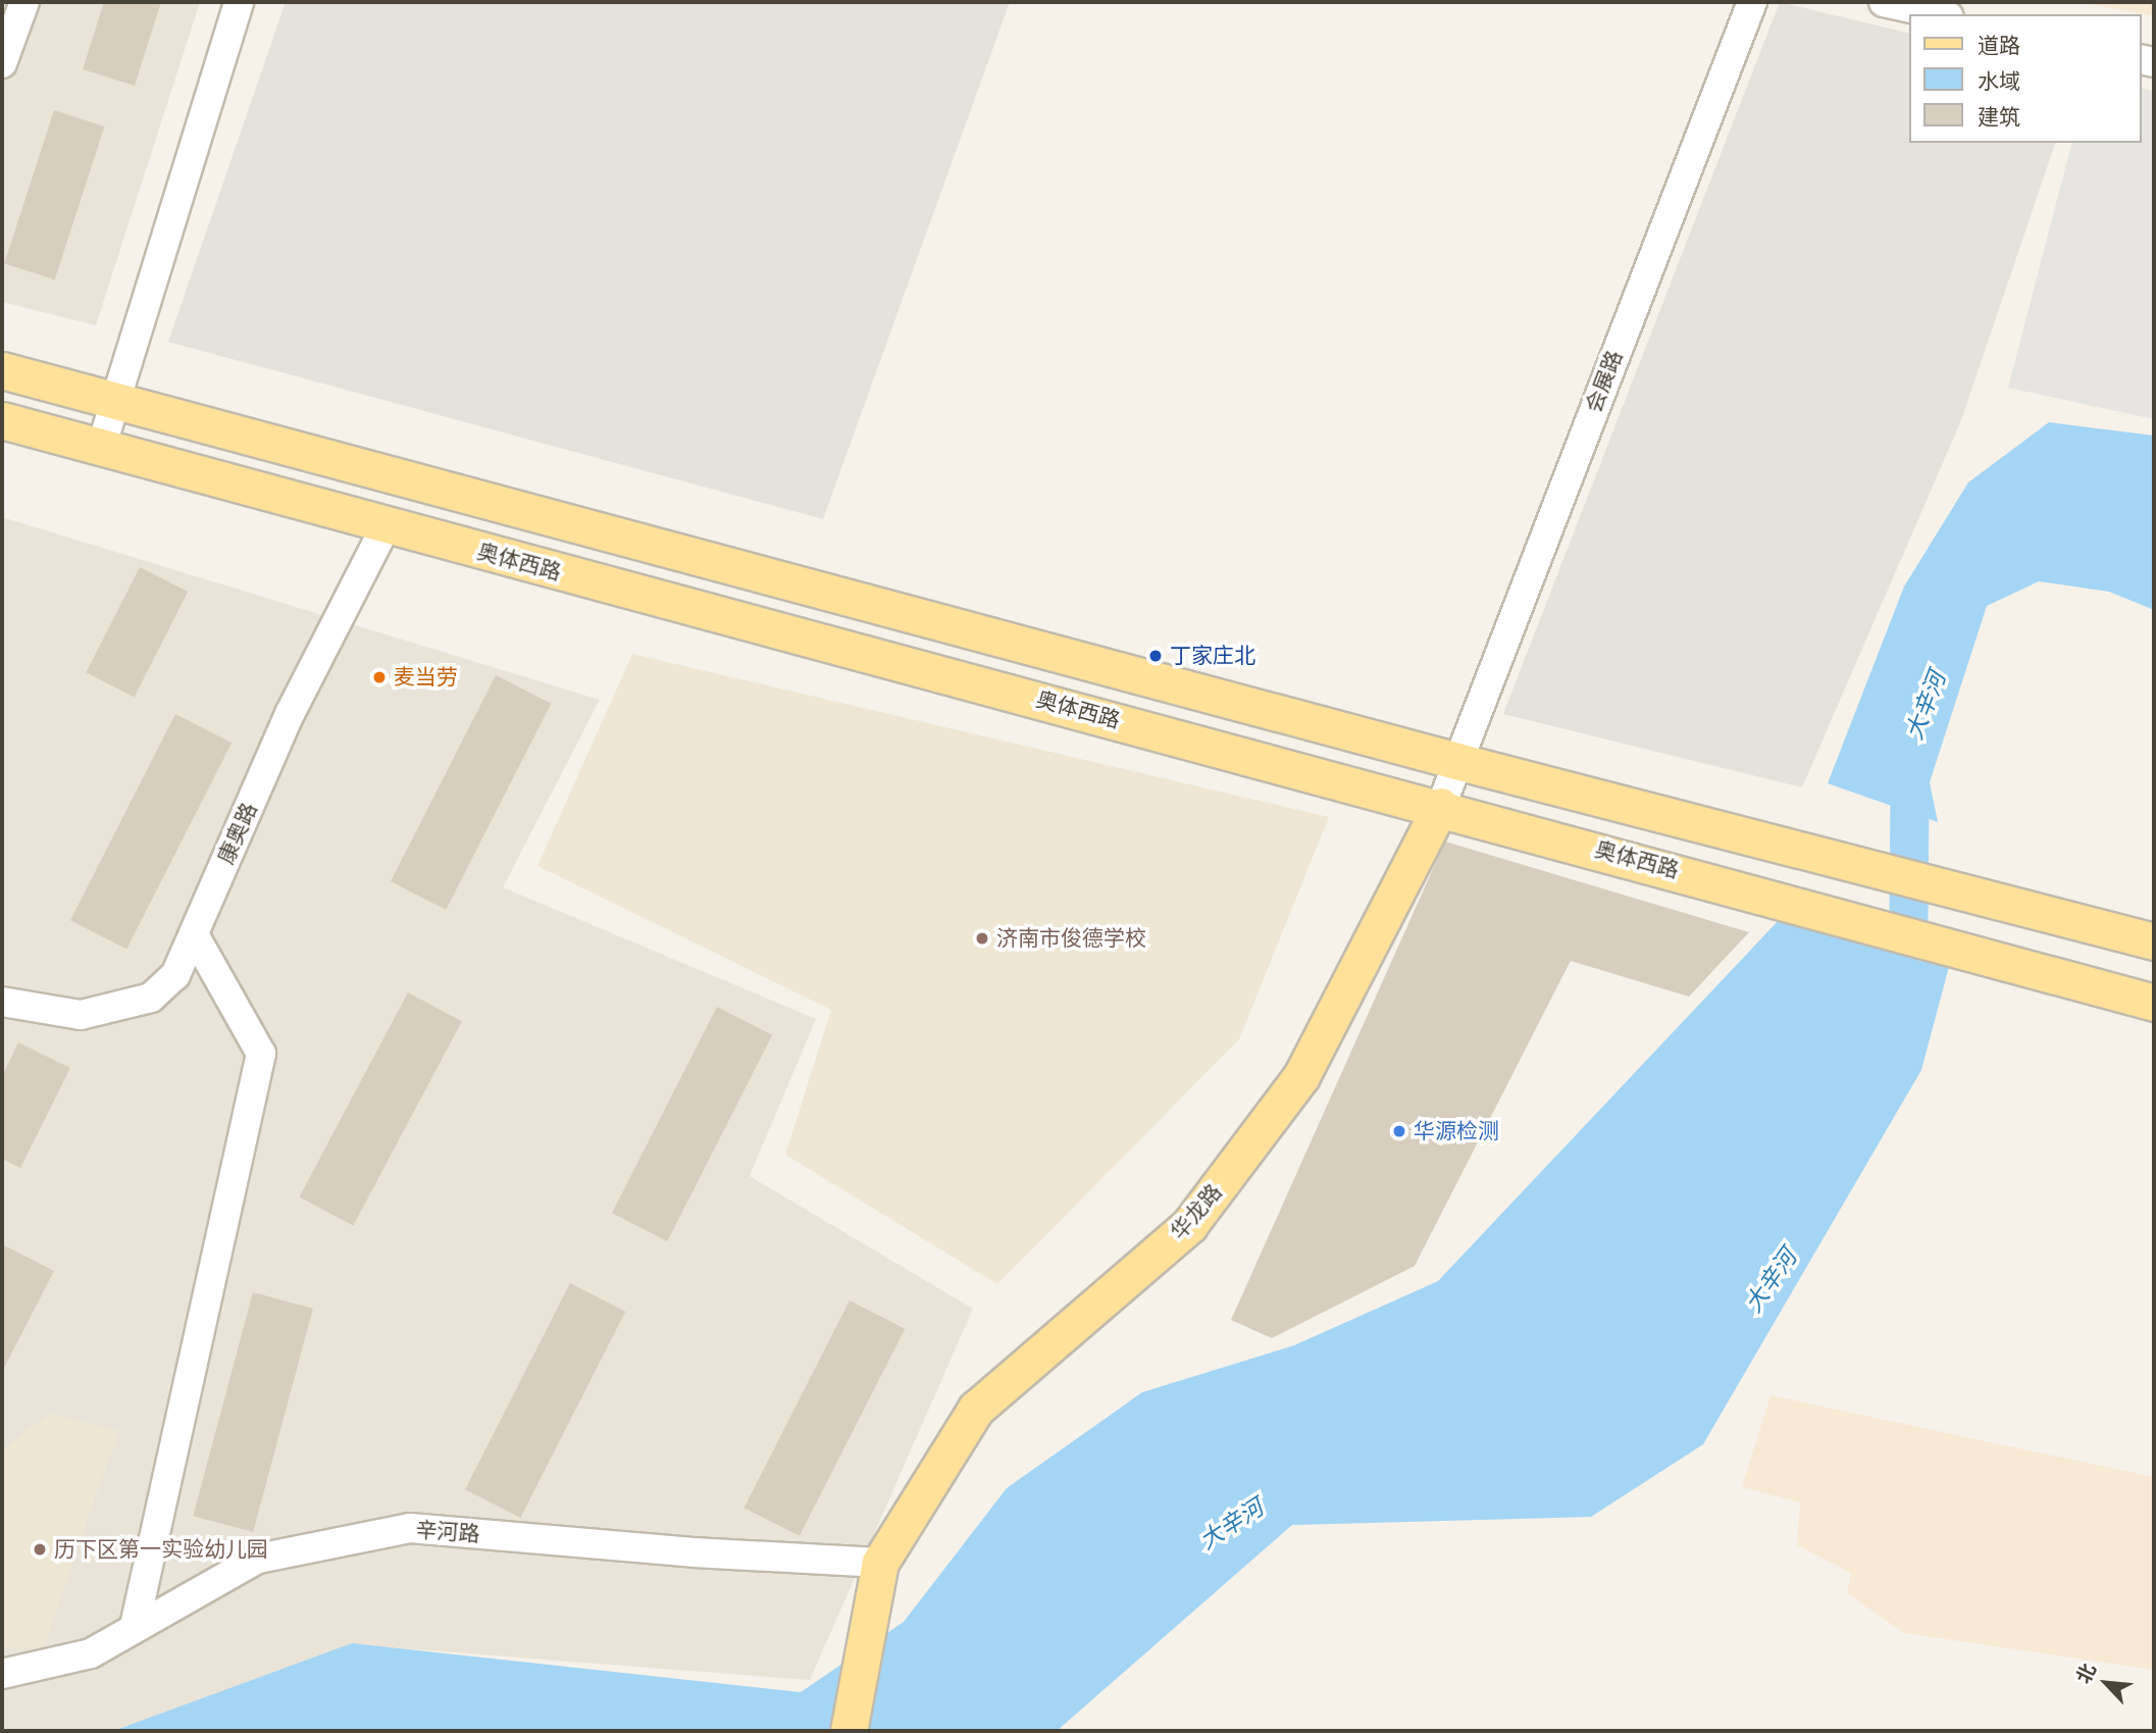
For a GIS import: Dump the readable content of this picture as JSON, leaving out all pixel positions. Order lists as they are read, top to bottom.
{
  "streets": {
    "main road": ["奥体西路", "华龙路"],
    "street": ["会展路", "康奥路", "辛河路"]
  },
  "crossings": [
    ["奥体西路", "康奥路"],
    ["奥体西路", "华龙路"],
    ["华龙路", "辛河路"]
  ],
  "water": ["大辛河"],
  "places": [
    "丁家庄北",
    "麦当劳",
    "济南市俊德学校",
    "华源检测",
    "历下区第一实验幼儿园"
  ],
  "legend": ["道路", "水域", "建筑"],
  "north": "top left"
}
